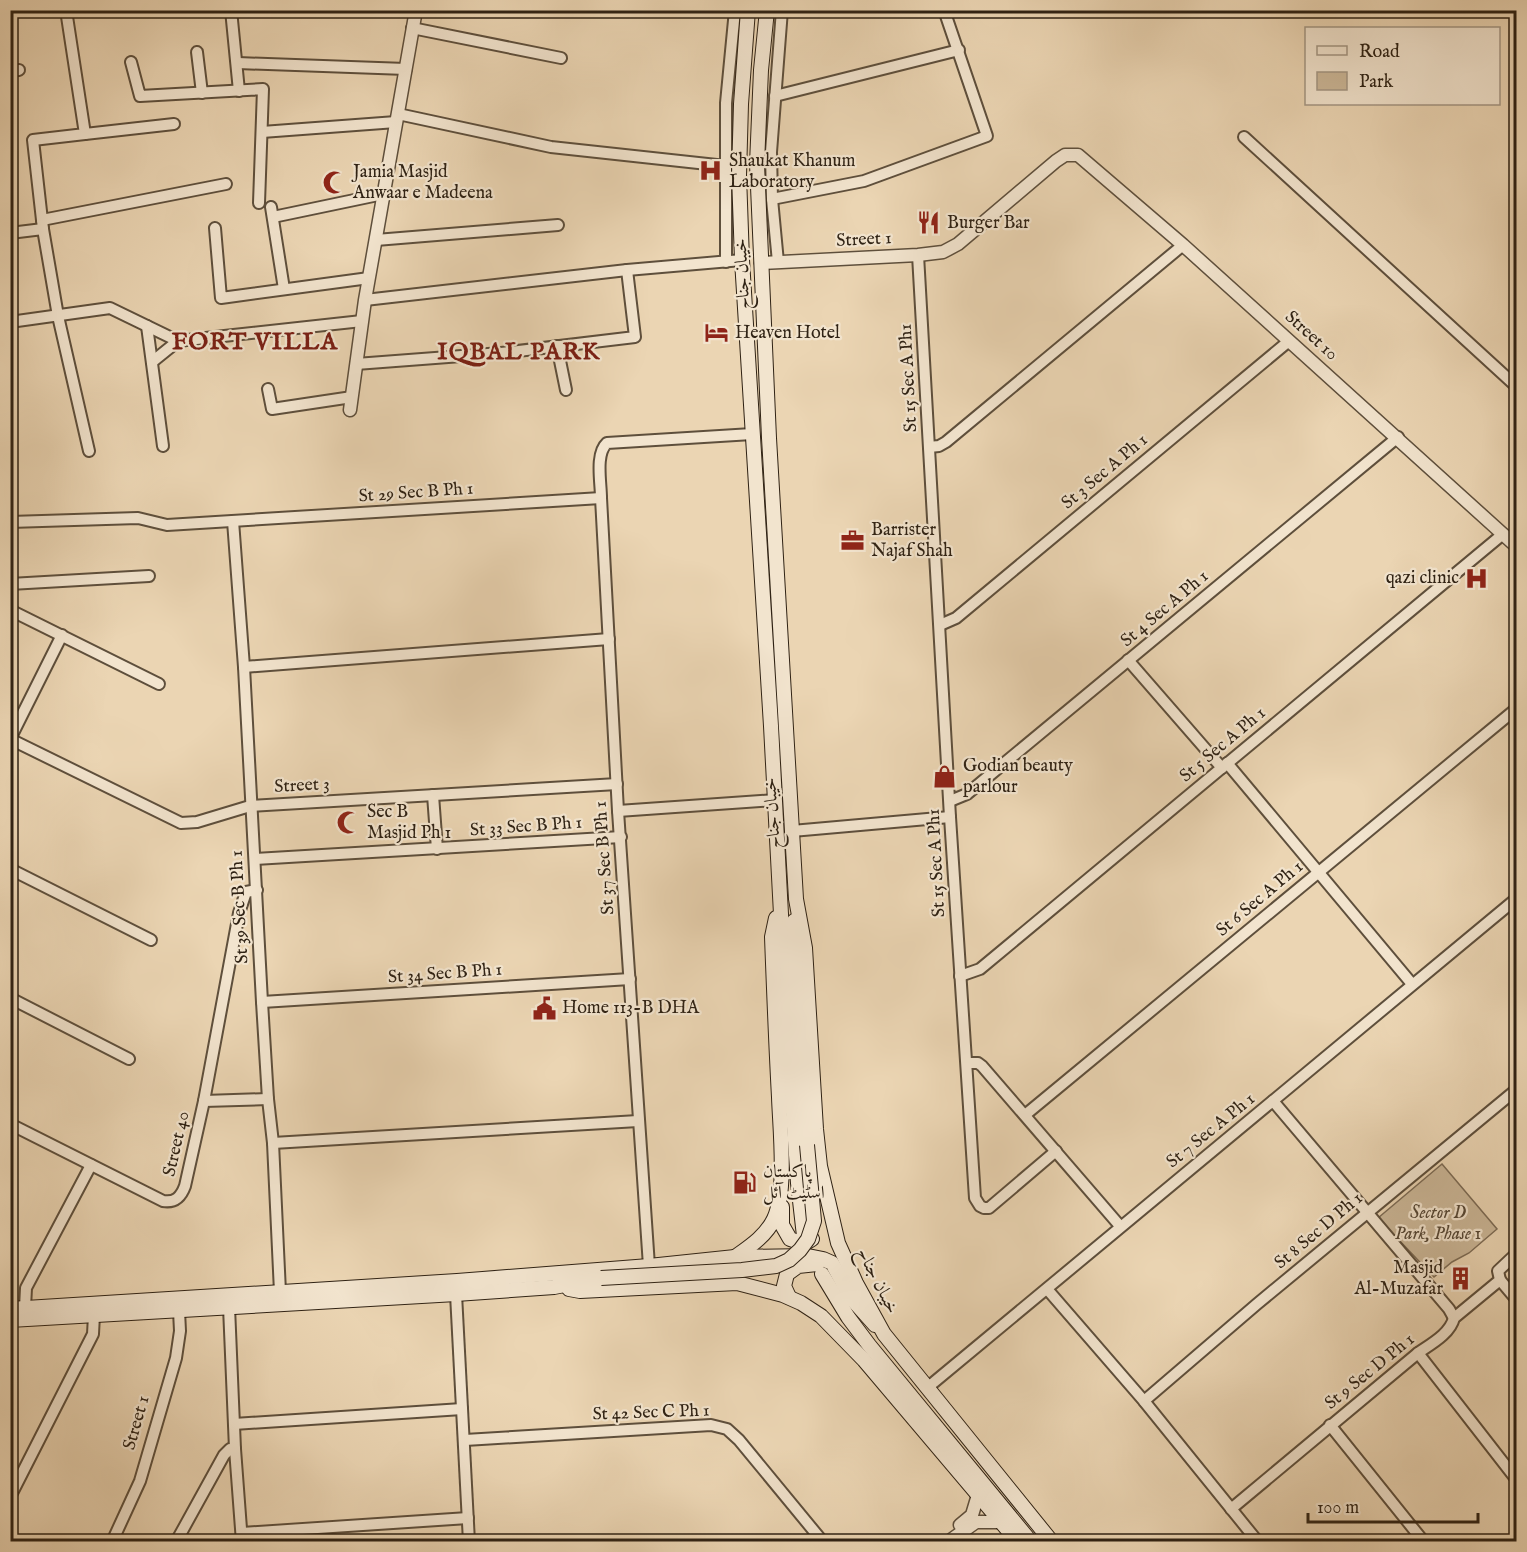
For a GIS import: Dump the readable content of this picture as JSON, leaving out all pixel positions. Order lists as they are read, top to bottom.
{
  "streets": {
    "main road": ["خیبان جناح"],
    "street": [
      "Street 1",
      "Street 10",
      "St 15 Sec A Ph1",
      "St 3 Sec A Ph 1",
      "St 29 Sec B Ph 1",
      "St 4 Sec A Ph 1",
      "St 5 Sec A Ph 1",
      "Street 3",
      "St 33 Sec B Ph 1",
      "St 37 Sec B Ph 1",
      "St 6 Sec A Ph 1",
      "St 39 Sec B Ph 1",
      "St 34 Sec B Ph 1",
      "St 7 Sec A Ph 1",
      "Street 40",
      "St 8 Sec D Ph 1",
      "St 9 Sec D Ph 1",
      "St 42 Sec C Ph 1"
    ]
  },
  "crossings": [
    ["Street 1", "خیبان جناح"],
    ["Street 1", "Street 10"],
    ["Street 1", "St 15 Sec A Ph1"],
    ["خیبان جناح", "St 37 Sec B Ph 1"],
    ["خیبان جناح", "St 7 Sec A Ph 1"],
    ["Street 10", "St 3 Sec A Ph 1"],
    ["Street 10", "St 4 Sec A Ph 1"],
    ["Street 10", "St 5 Sec A Ph 1"],
    ["St 15 Sec A Ph1", "St 3 Sec A Ph 1"],
    ["St 15 Sec A Ph1", "St 4 Sec A Ph 1"],
    ["St 15 Sec A Ph1", "St 5 Sec A Ph 1"],
    ["St 29 Sec B Ph 1", "St 37 Sec B Ph 1"],
    ["St 29 Sec B Ph 1", "St 39 Sec B Ph 1"],
    ["Street 3", "St 37 Sec B Ph 1"],
    ["Street 3", "St 39 Sec B Ph 1"],
    ["St 33 Sec B Ph 1", "St 37 Sec B Ph 1"],
    ["St 33 Sec B Ph 1", "St 39 Sec B Ph 1"],
    ["St 37 Sec B Ph 1", "St 34 Sec B Ph 1"],
    ["St 39 Sec B Ph 1", "St 34 Sec B Ph 1"],
    ["St 39 Sec B Ph 1", "Street 40"]
  ],
  "districts": ["FORT VILLA", "IQBAL PARK"],
  "parks": ["Sector D Park, Phase 1"],
  "places": {
    "hospital": ["Shaukat Khanum Laboratory", "qazi clinic"],
    "mosque": ["Jamia Masjid Anwaar e Madeena", "Sec B Masjid Ph 1"],
    "restaurant": ["Burger Bar"],
    "hotel": ["Heaven Hotel"],
    "office": ["Barrister Najaf Shah"],
    "shop": ["Godian beauty parlour"],
    "public building": ["Home 113-B DHA"],
    "fuel station": ["پاکستان اسٹیٹ آئل"],
    "building": ["Masjid Al-Muzafar"]
  },
  "legend": ["Road", "Park"],
  "scale_bar": "100 m"
}
